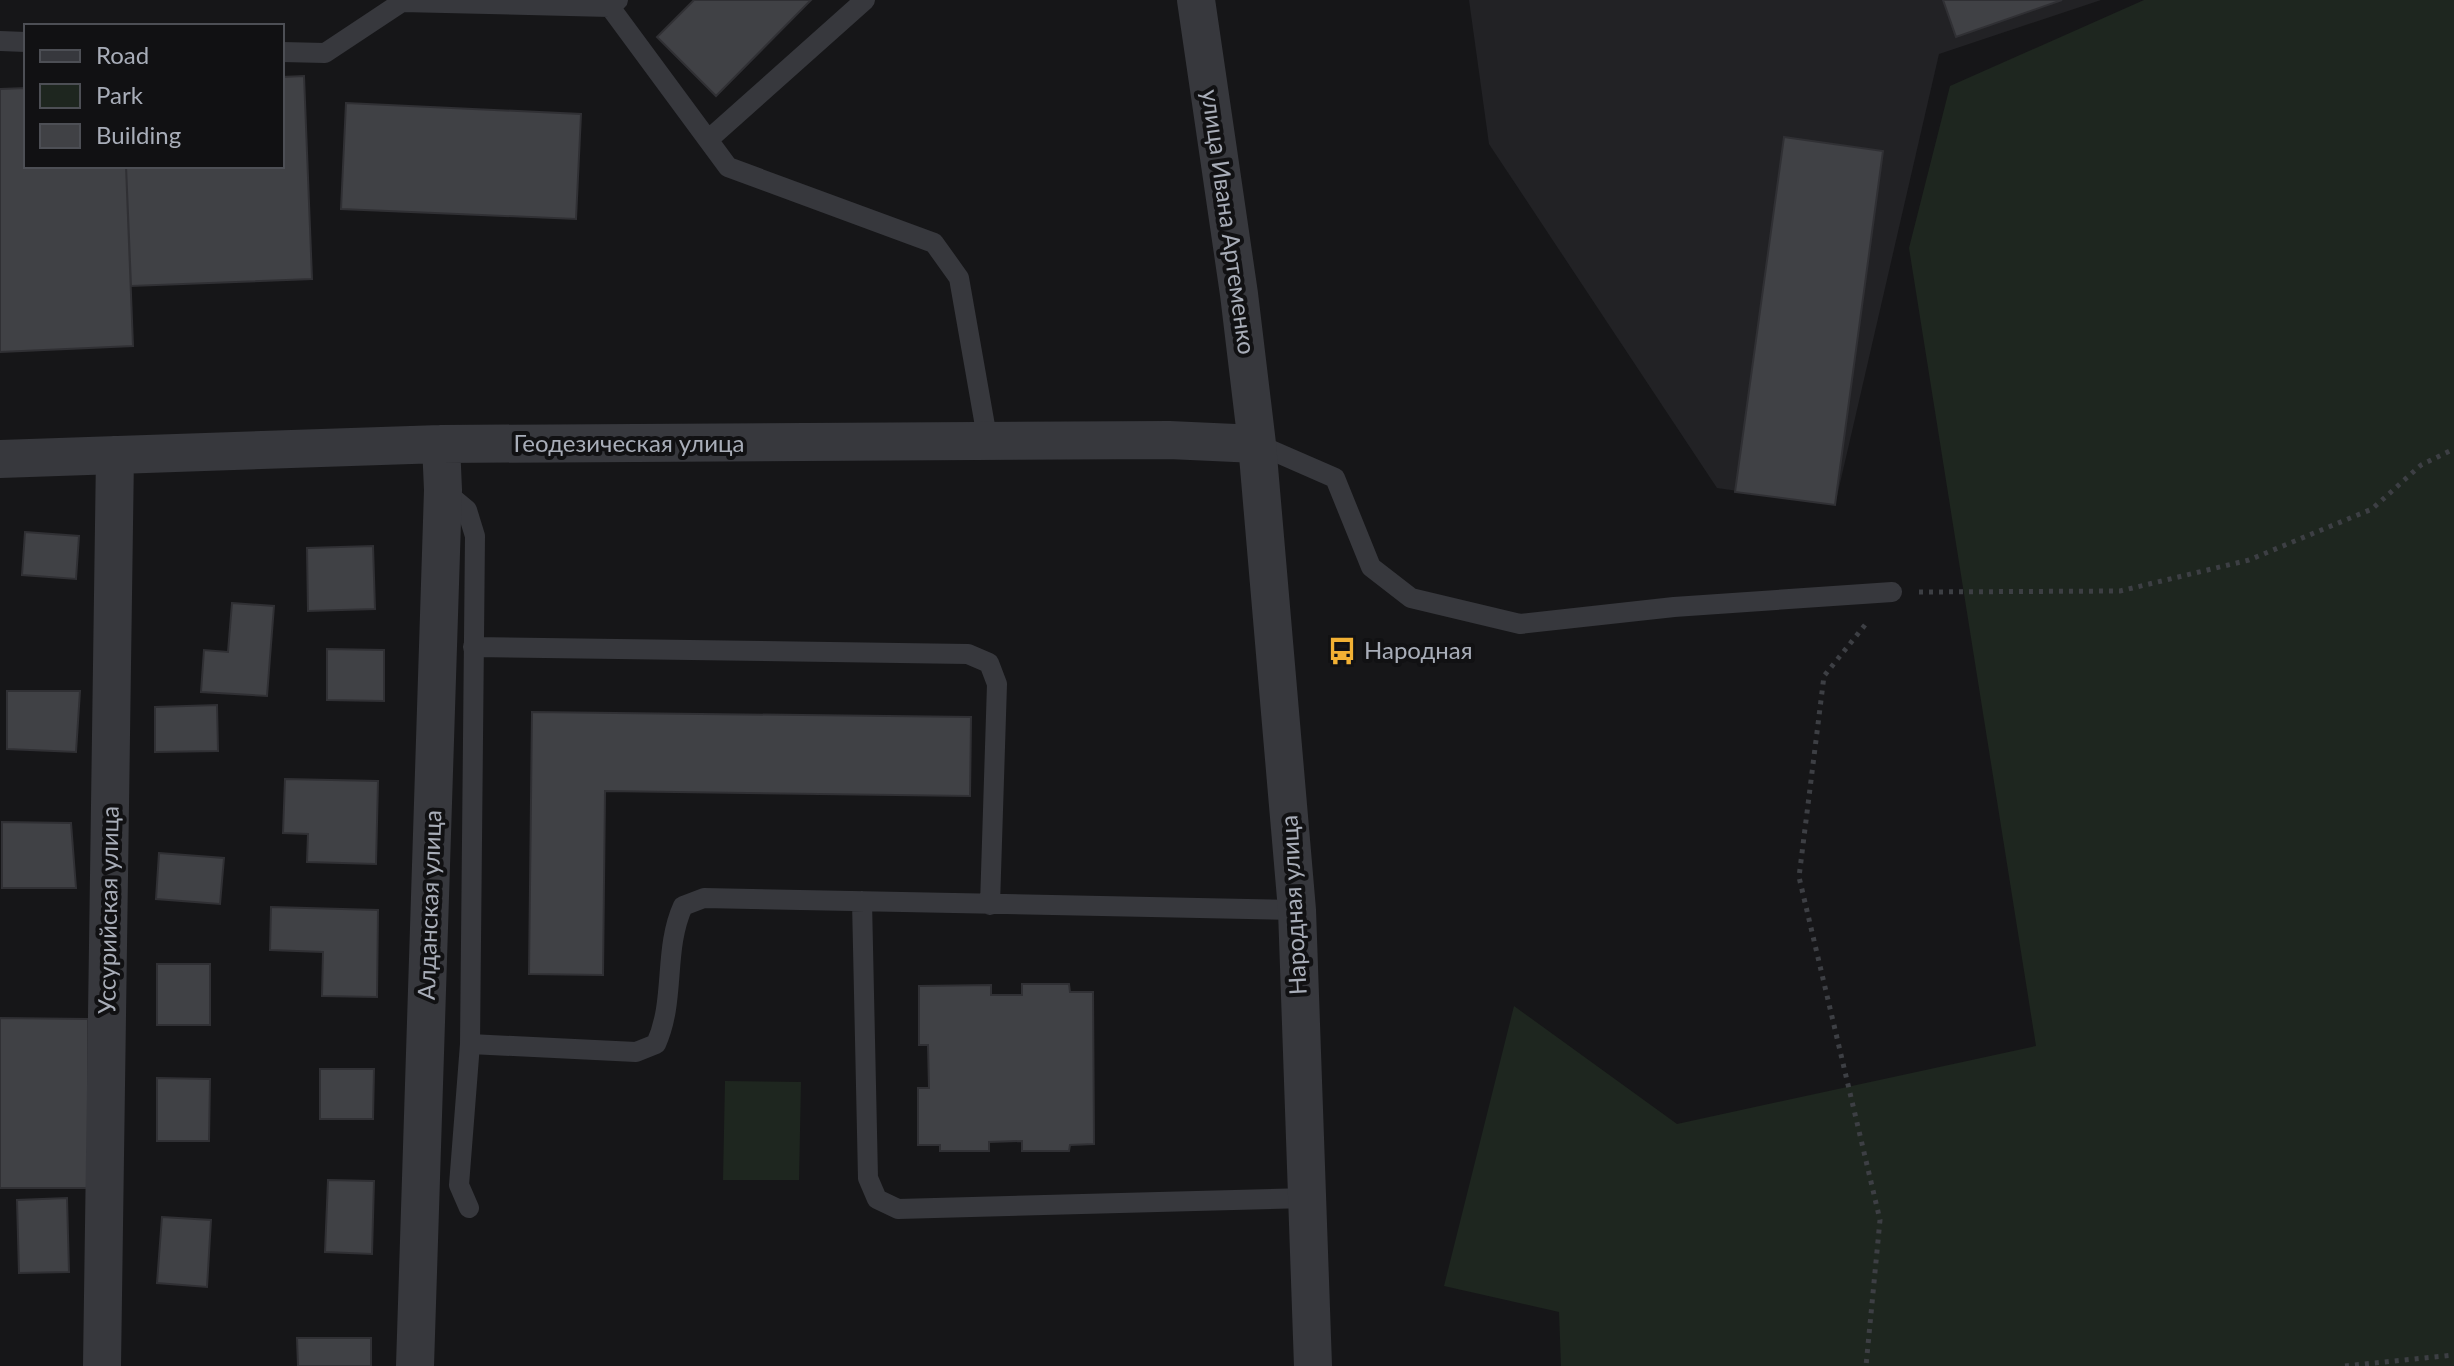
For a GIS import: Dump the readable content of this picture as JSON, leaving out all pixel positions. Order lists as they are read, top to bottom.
{
  "streets": {
    "street": [
      "улица Ивана Артеменко",
      "Геодезическая улица",
      "Алданская улица",
      "Народная улица",
      "Уссурийская улица"
    ]
  },
  "crossings": [
    ["улица Ивана Артеменко", "Геодезическая улица"],
    ["улица Ивана Артеменко", "Народная улица"],
    ["Геодезическая улица", "Алданская улица"],
    ["Геодезическая улица", "Народная улица"],
    ["Геодезическая улица", "Уссурийская улица"]
  ],
  "places": {
    "bus stop": ["Народная"]
  },
  "legend": ["Road", "Park", "Building"]
}
